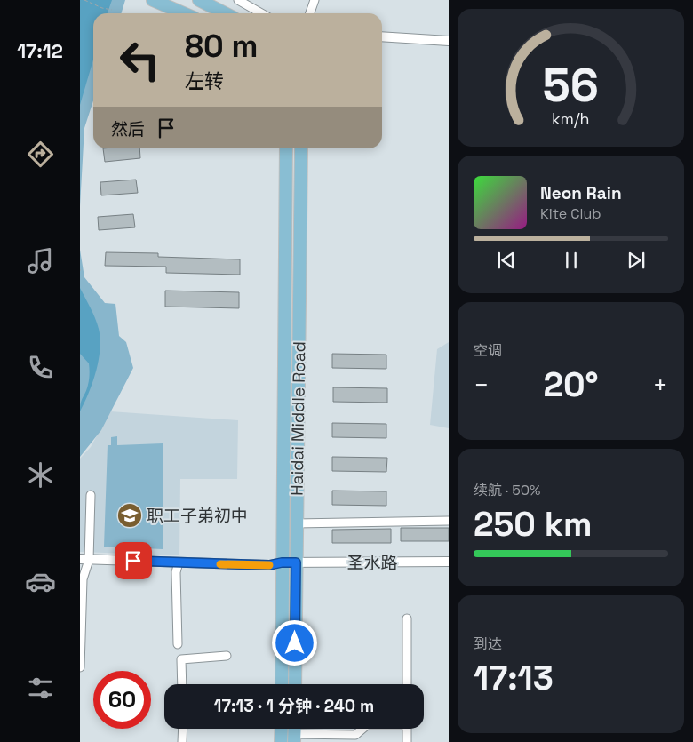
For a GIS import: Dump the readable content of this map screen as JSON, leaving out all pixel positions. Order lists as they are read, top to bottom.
{
  "streets": {
    "main road": ["Haidai Middle Road"],
    "street": ["圣水路"]
  },
  "crossings": [
    ["Haidai Middle Road", "圣水路"]
  ],
  "places": {
    "school or university": ["职工子弟初中"]
  },
  "page": {
    "tabs": "17:12",
    "turn": ["80 m", "左转"],
    "then": "然后",
    "song": ["Neon Rain", "Kite Club"],
    "tile": [
      "空调",
      ["续航 · 50%", "250 km"],
      ["到达", "17:13"]
    ],
    "heat": ["−", "20°", "+"],
    "limit": "60",
    "trip": "17:13 · 1 分钟 · 240 m",
    "gauge": ["56", "km/h"]
  }
}
